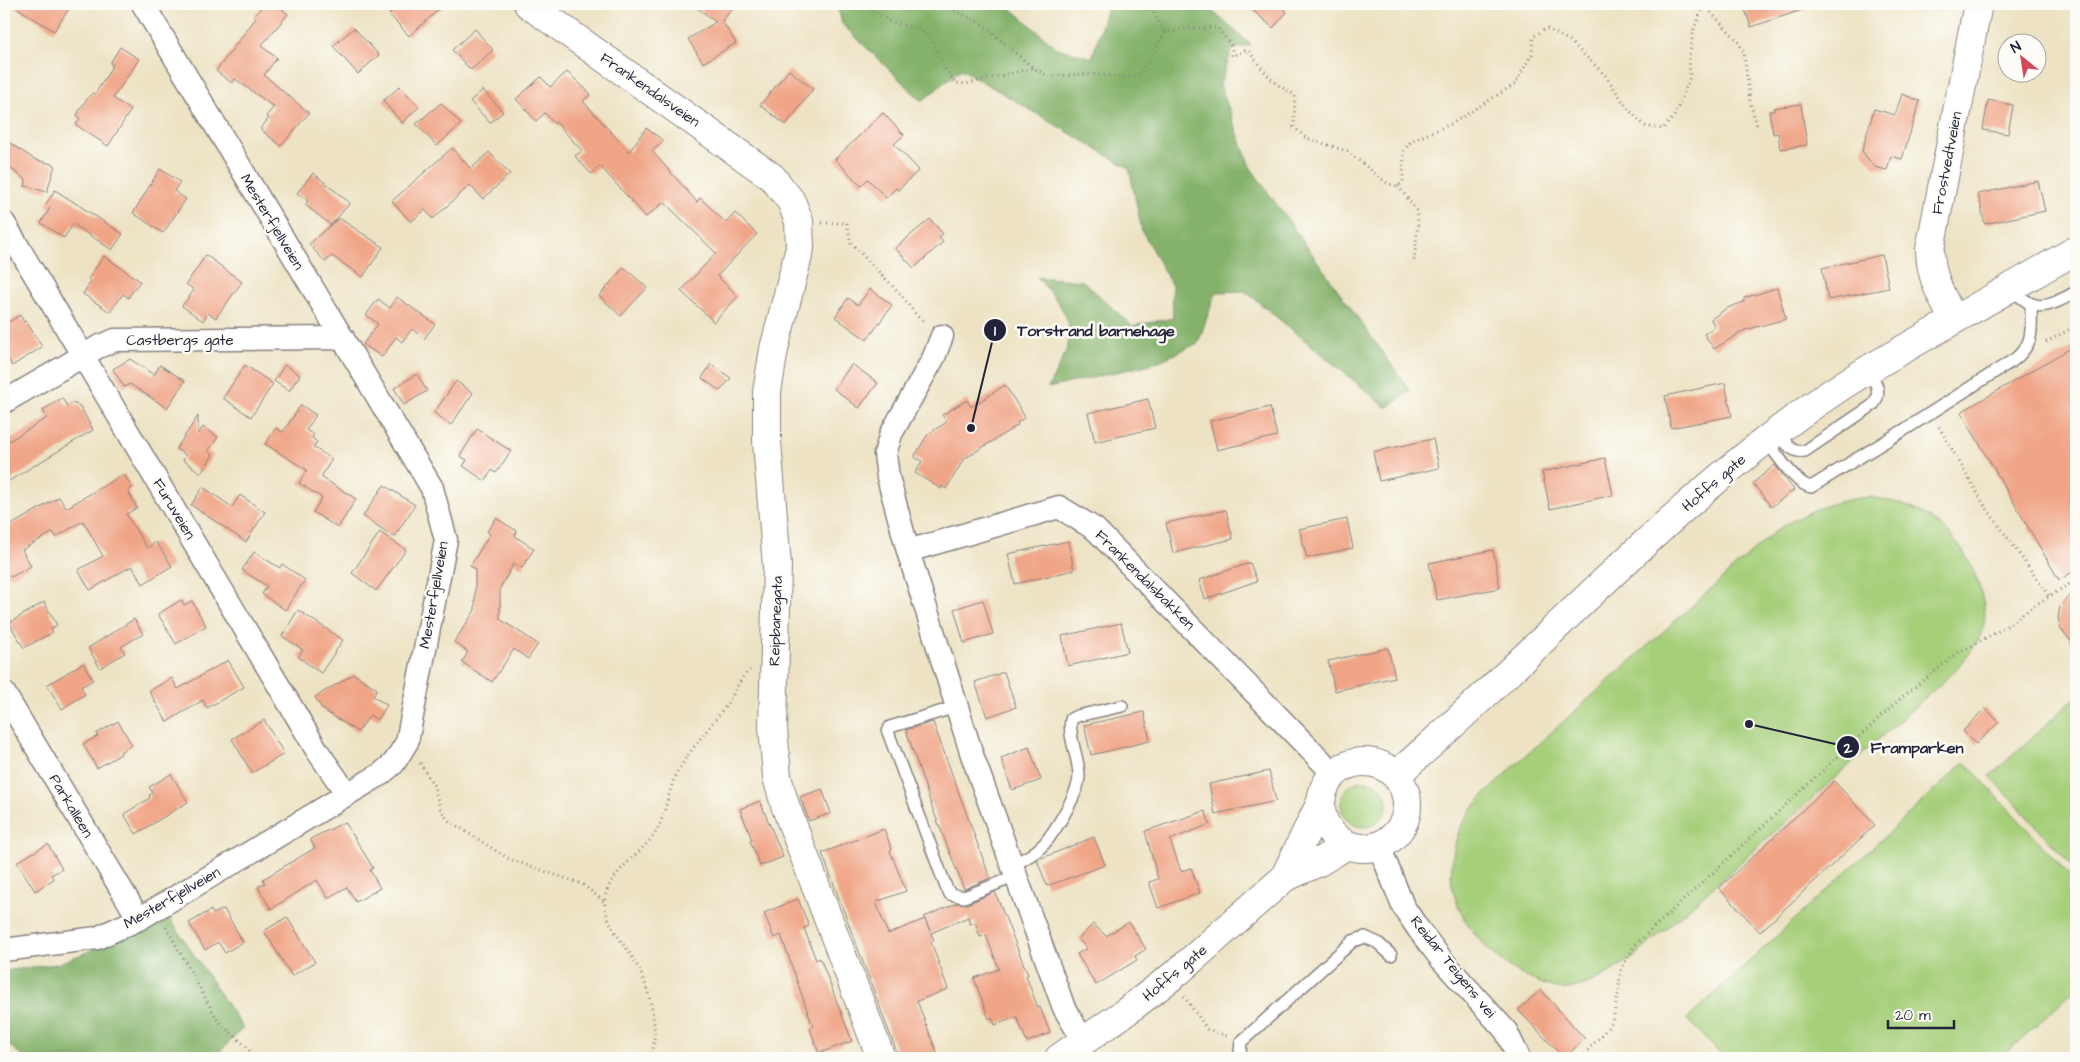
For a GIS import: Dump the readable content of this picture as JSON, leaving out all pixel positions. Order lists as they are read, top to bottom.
{
  "streets": {
    "main road": [
      "Frankendalsveien",
      "Frostvedtveien",
      "Hoffs gate",
      "Reipbanegata"
    ],
    "street": [
      "Mesterfjellveien",
      "Castbergs gate",
      "Furuveien",
      "Frankendalsbakken",
      "Parkalleen",
      "Reidar Teigens vei"
    ]
  },
  "crossings": [
    ["Frankendalsveien", "Reipbanegata"],
    ["Frostvedtveien", "Hoffs gate"],
    ["Mesterfjellveien", "Castbergs gate"],
    ["Mesterfjellveien", "Furuveien"],
    ["Mesterfjellveien", "Parkalleen"],
    ["Castbergs gate", "Furuveien"],
    ["Hoffs gate", "Frankendalsbakken"],
    ["Hoffs gate", "Reidar Teigens vei"],
    ["Frankendalsbakken", "Reidar Teigens vei"]
  ],
  "places": ["Torstrand barnehage", "Framparken"],
  "scale_bar": "20 m",
  "north": "top left"
}
